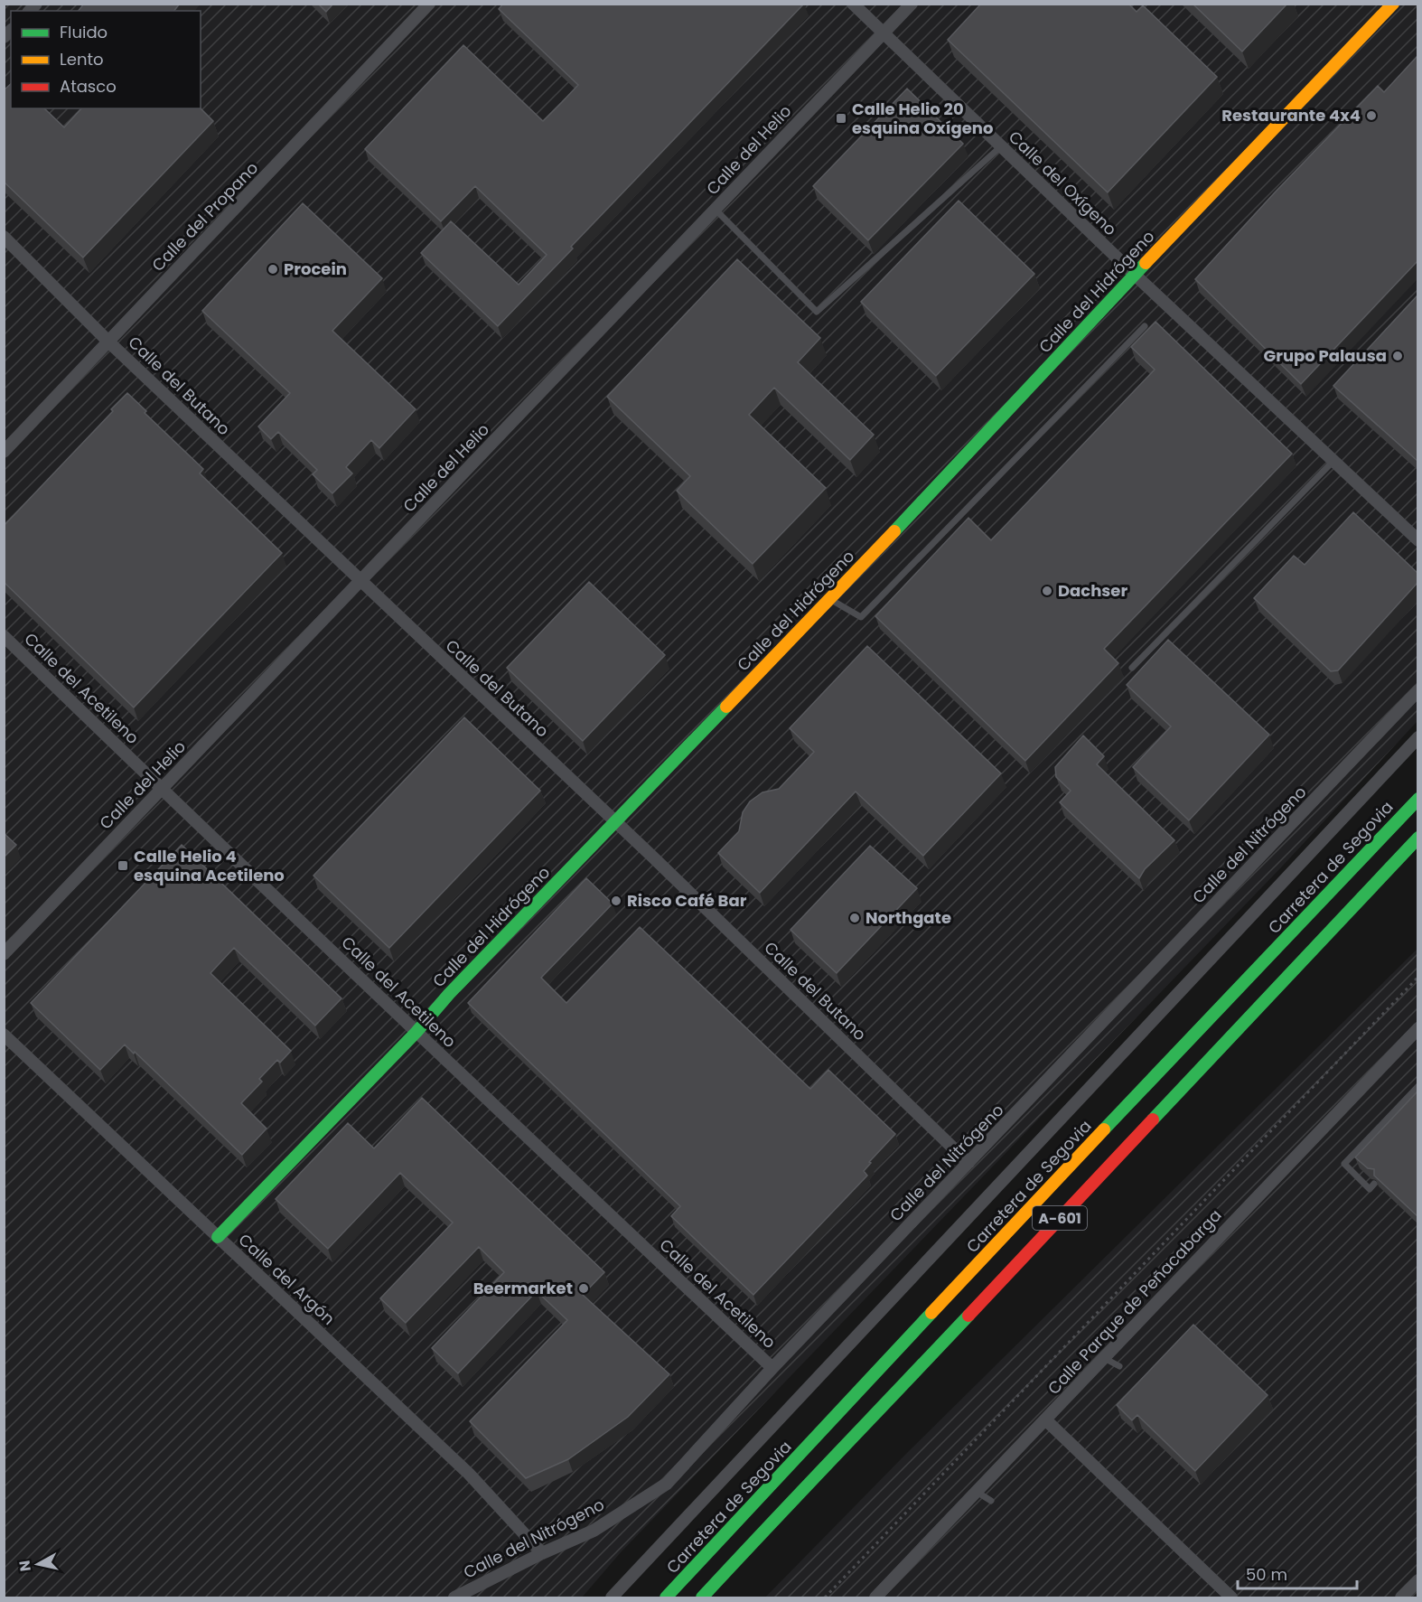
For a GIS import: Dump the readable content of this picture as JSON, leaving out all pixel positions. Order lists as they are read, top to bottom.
{
  "streets": {
    "main road": ["Calle del Hidrógeno", "Carretera de Segovia", "A-601"],
    "street": [
      "Calle del Helio",
      "Calle del Oxígeno",
      "Calle del Propano",
      "Calle del Butano",
      "Calle del Acetileno",
      "Calle del Nitrógeno",
      "Calle del Argón",
      "Calle Parque de Peñacabarga"
    ]
  },
  "crossings": [
    ["Calle del Helio", "Calle del Oxígeno"],
    ["Calle del Helio", "Calle del Butano"],
    ["Calle del Helio", "Calle del Acetileno"],
    ["Calle del Oxígeno", "Calle del Hidrógeno"],
    ["Calle del Propano", "Calle del Butano"],
    ["Calle del Hidrógeno", "Calle del Butano"],
    ["Calle del Hidrógeno", "Calle del Acetileno"],
    ["Calle del Hidrógeno", "Calle del Argón"],
    ["Calle del Butano", "Calle del Nitrógeno"],
    ["Calle del Acetileno", "Calle del Nitrógeno"],
    ["Calle del Nitrógeno", "Calle del Argón"]
  ],
  "places": {
    "other": [
      "Restaurante 4x4",
      "Procein",
      "Grupo Palausa",
      "Dachser",
      "Risco Café Bar",
      "Northgate",
      "Beermarket"
    ],
    "transit": ["Calle Helio 20 esquina Oxígeno", "Calle Helio 4 esquina Acetileno"]
  },
  "legend": ["Fluido", "Lento", "Atasco"],
  "scale_bar": "50 m",
  "north": "left"
}
